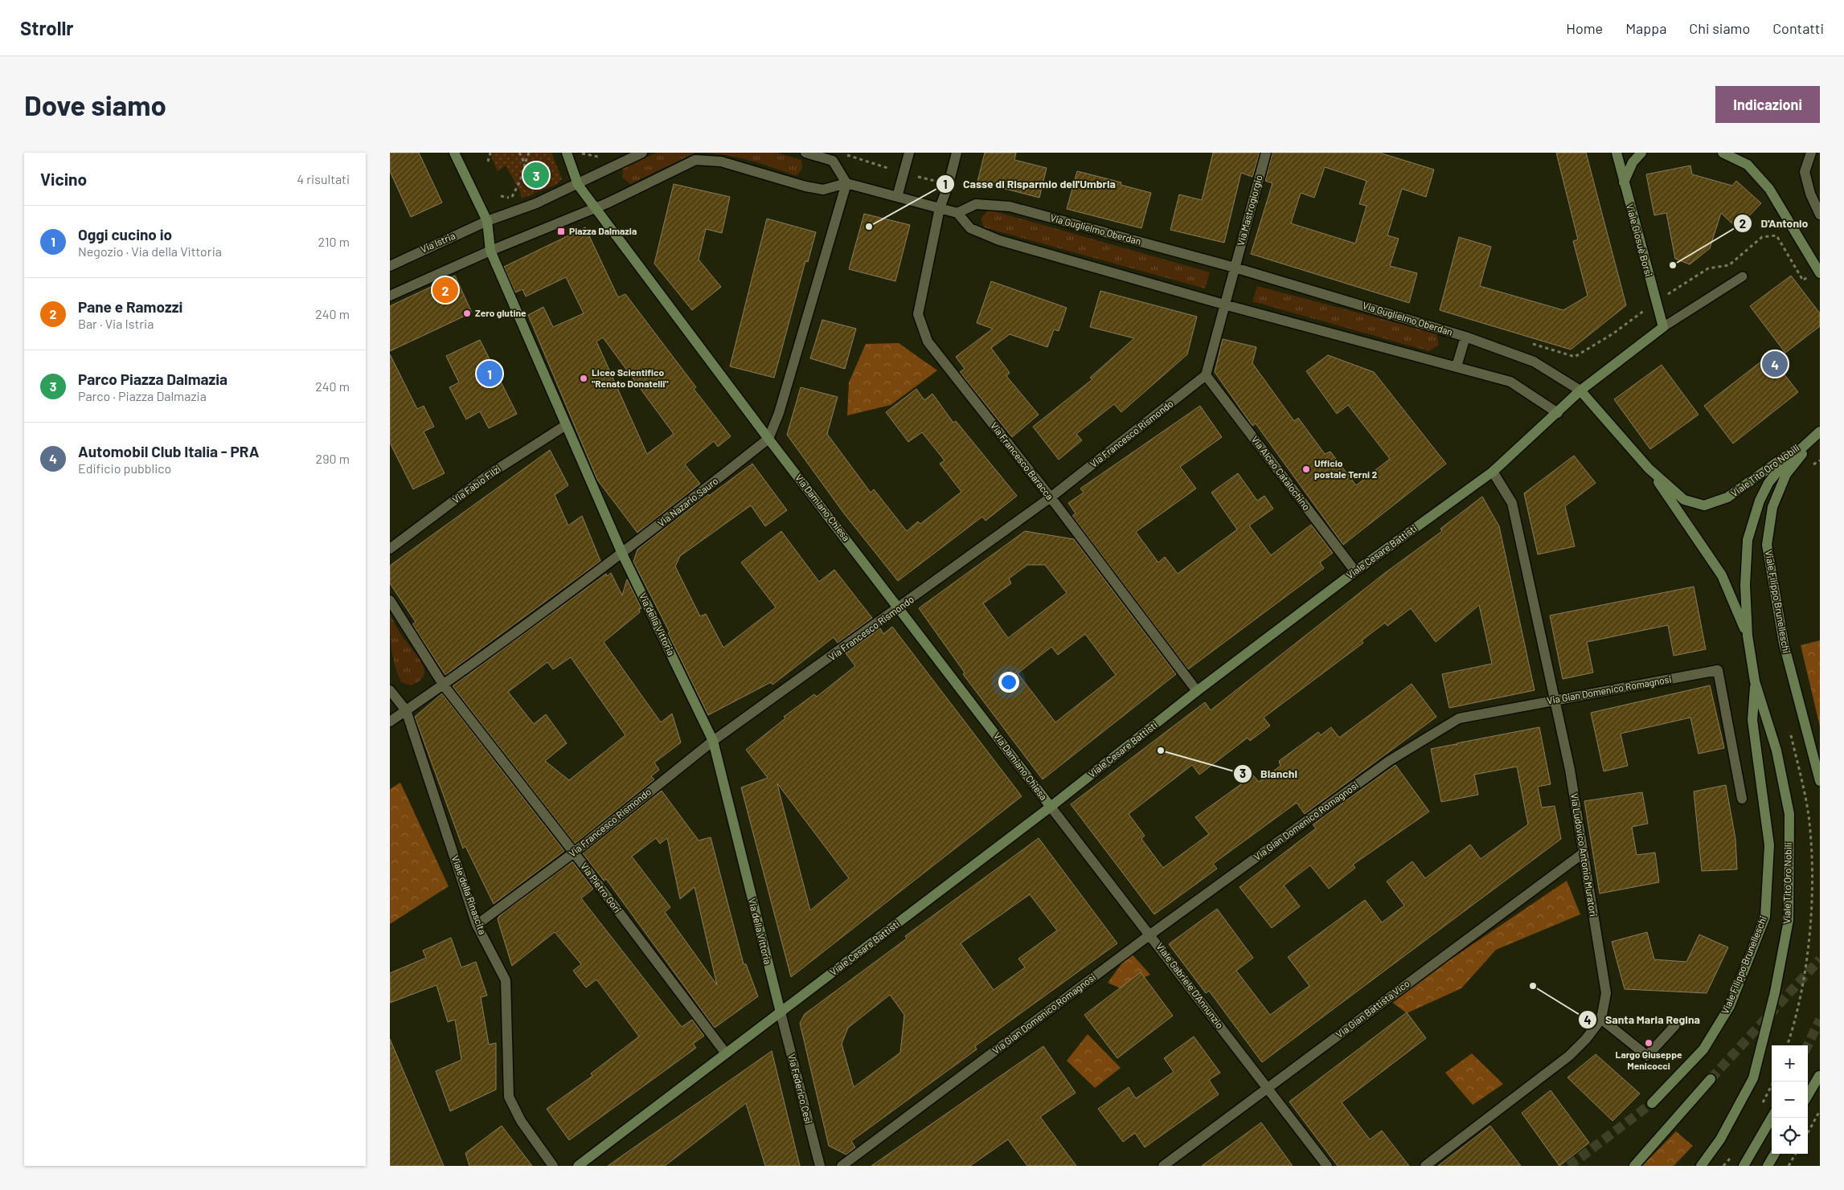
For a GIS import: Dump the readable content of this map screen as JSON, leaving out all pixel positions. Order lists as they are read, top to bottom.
{
  "streets": {
    "street": [
      "Via Mastrogiorgio",
      "Via Guglielmo Oberdan",
      "Viale Giosuè Borsi",
      "Via Istria",
      "Via Francesco Rismondo",
      "Via Francesco Baracca",
      "Viale Tito Oro Nobili",
      "Via Alceo Catalochino",
      "Via Fabio Filzi",
      "Via Nazario Sauro",
      "Via Damiano Chiesa",
      "Viale Cesare Battisti",
      "Viale Filippo Brunelleschi",
      "Via della Vittoria",
      "Via Gian Domenico Romagnosi",
      "Via Ludovico Antonio Muratori",
      "Via Pietro Gori",
      "Viale della Rinascita",
      "Viale Gabriele D'Annunzio",
      "Via Gian Battista Vico",
      "Via Federico Cesi"
    ]
  },
  "crossings": [
    ["Via Mastrogiorgio", "Via Guglielmo Oberdan"],
    ["Via Guglielmo Oberdan", "Viale Tito Oro Nobili"],
    ["Via Guglielmo Oberdan", "Viale Cesare Battisti"],
    ["Viale Giosuè Borsi", "Viale Cesare Battisti"],
    ["Via Francesco Rismondo", "Via Francesco Baracca"],
    ["Via Francesco Rismondo", "Via Alceo Catalochino"],
    ["Via Francesco Rismondo", "Via Damiano Chiesa"],
    ["Via Francesco Rismondo", "Via della Vittoria"],
    ["Via Francesco Rismondo", "Via Pietro Gori"],
    ["Via Francesco Rismondo", "Viale della Rinascita"],
    ["Via Francesco Baracca", "Viale Cesare Battisti"],
    ["Viale Tito Oro Nobili", "Viale Cesare Battisti"],
    ["Viale Tito Oro Nobili", "Viale Filippo Brunelleschi"],
    ["Via Alceo Catalochino", "Viale Cesare Battisti"],
    ["Via Fabio Filzi", "Via della Vittoria"],
    ["Via Nazario Sauro", "Via Damiano Chiesa"],
    ["Via Nazario Sauro", "Via della Vittoria"],
    ["Via Nazario Sauro", "Via Pietro Gori"],
    ["Via Nazario Sauro", "Viale della Rinascita"],
    ["Via Damiano Chiesa", "Viale Cesare Battisti"],
    ["Via Damiano Chiesa", "Viale Gabriele D'Annunzio"],
    ["Viale Cesare Battisti", "Via della Vittoria"],
    ["Viale Cesare Battisti", "Via Ludovico Antonio Muratori"],
    ["Viale Cesare Battisti", "Via Pietro Gori"],
    ["Viale Cesare Battisti", "Viale Gabriele D'Annunzio"],
    ["Viale Cesare Battisti", "Via Federico Cesi"],
    ["Via della Vittoria", "Via Federico Cesi"],
    ["Via Gian Domenico Romagnosi", "Via Ludovico Antonio Muratori"],
    ["Via Gian Domenico Romagnosi", "Viale Gabriele D'Annunzio"],
    ["Via Ludovico Antonio Muratori", "Via Gian Battista Vico"],
    ["Viale Gabriele D'Annunzio", "Via Gian Battista Vico"]
  ],
  "places": {
    "other": [
      "Casse di Risparmio dell'Umbria",
      "D'Antonio",
      "Zero glutine",
      "Liceo Scientifico \"Renato Donatelli\"",
      "Ufficio postale Terni 2",
      "Bianchi",
      "Santa Maria Regina",
      "Largo Giuseppe Menicocci"
    ],
    "transit": ["Piazza Dalmazia"]
  },
  "page": {
    "header": "Strollr",
    "nav": [
      "Home",
      "Mappa",
      "Chi siamo",
      "Contatti"
    ],
    "buttons": "Indicazioni",
    "title": "Dove siamo",
    "heading": ["Vicino", "4 risultati"],
    "pins": [
      "3",
      "2",
      "4",
      "1"
    ],
    "list": [
      {
        "mark": "1",
        "name": "Oggi cucino io",
        "note": "Negozio · Via della Vittoria",
        "value": "210 m"
      },
      {
        "mark": "2",
        "name": "Pane e Ramozzi",
        "note": "Bar · Via Istria",
        "value": "240 m"
      },
      {
        "mark": "3",
        "name": "Parco Piazza Dalmazia",
        "note": "Parco · Piazza Dalmazia",
        "value": "240 m"
      },
      {
        "mark": "4",
        "name": "Automobil Club Italia - PRA",
        "note": "Edificio pubblico",
        "value": "290 m"
      }
    ],
    "map_buttons": ["+", "−"]
  }
}
